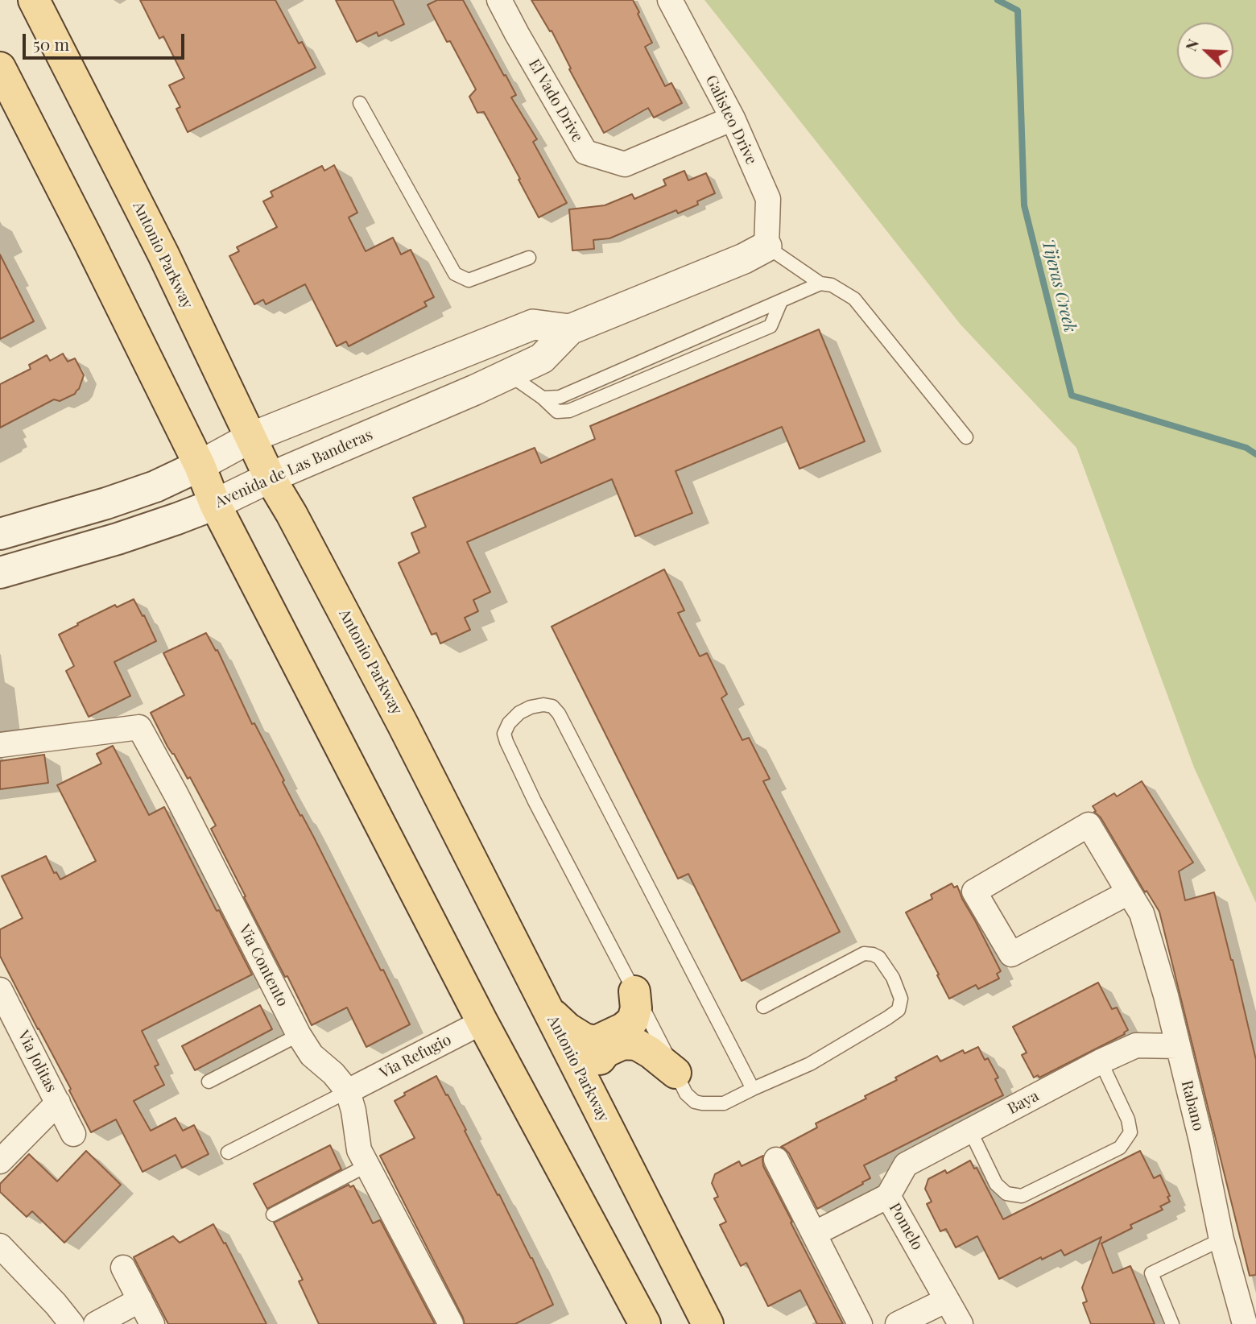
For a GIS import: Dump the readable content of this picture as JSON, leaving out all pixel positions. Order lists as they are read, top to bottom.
{
  "streets": {
    "main road": ["Antonio Parkway", "Avenida de Las Banderas"],
    "street": [
      "El Vado Drive",
      "Galisteo Drive",
      "Via Contento",
      "Via Refugio",
      "Via Jolitas",
      "Baya",
      "Rabano",
      "Pomelo"
    ]
  },
  "crossings": [
    ["El Vado Drive", "Galisteo Drive"],
    ["Galisteo Drive", "Avenida de Las Banderas"],
    ["Antonio Parkway", "Avenida de Las Banderas"],
    ["Via Contento", "Via Refugio"],
    ["Baya", "Rabano"],
    ["Baya", "Pomelo"]
  ],
  "water": ["Tijeras Creek"],
  "scale_bar": "50 m",
  "north": "top left"
}
